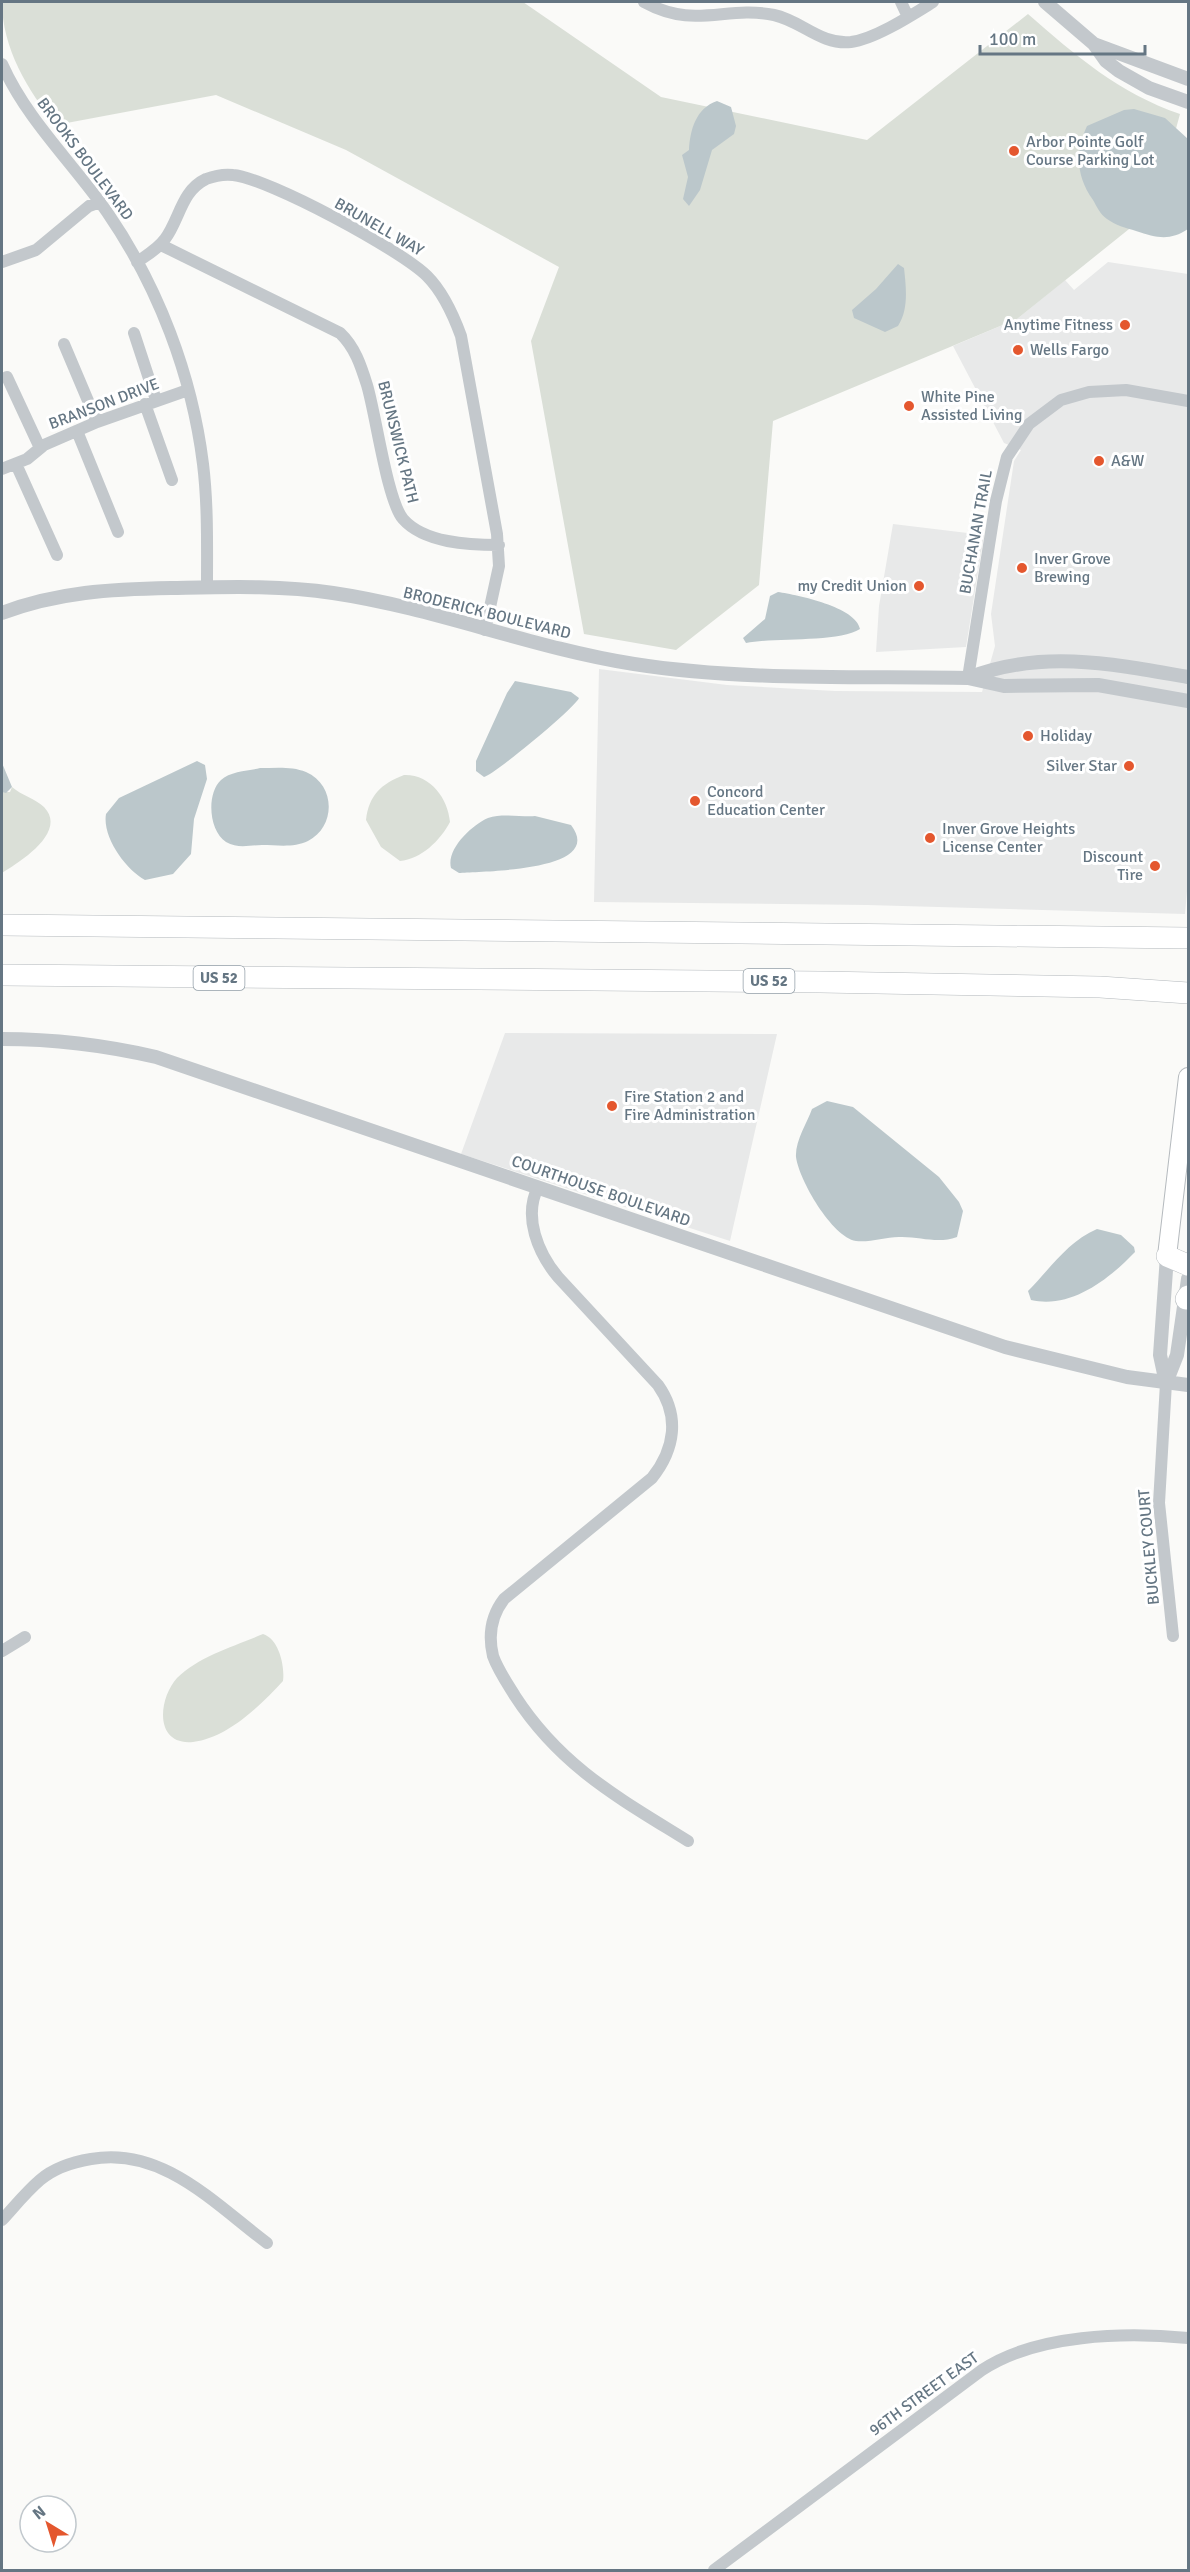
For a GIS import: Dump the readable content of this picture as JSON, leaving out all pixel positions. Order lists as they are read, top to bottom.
{
  "streets": {
    "highway": ["US 52"],
    "street": [
      "BROOKS BOULEVARD",
      "BRUNELL WAY",
      "BRANSON DRIVE",
      "BRUNSWICK PATH",
      "BUCHANAN TRAIL",
      "BRODERICK BOULEVARD",
      "COURTHOUSE BOULEVARD",
      "BUCKLEY COURT",
      "96TH STREET EAST"
    ]
  },
  "crossings": [
    ["BROOKS BOULEVARD", "BRUNELL WAY"],
    ["BROOKS BOULEVARD", "BRANSON DRIVE"],
    ["BROOKS BOULEVARD", "BRODERICK BOULEVARD"],
    ["BRUNELL WAY", "BRUNSWICK PATH"],
    ["BRUNELL WAY", "BRODERICK BOULEVARD"],
    ["BUCHANAN TRAIL", "BRODERICK BOULEVARD"],
    ["COURTHOUSE BOULEVARD", "BUCKLEY COURT"]
  ],
  "places": [
    "Arbor Pointe Golf Course Parking Lot",
    "Anytime Fitness",
    "Wells Fargo",
    "White Pine Assisted Living",
    "A&W",
    "Inver Grove Brewing",
    "my Credit Union",
    "Holiday",
    "Silver Star",
    "Concord Education Center",
    "Inver Grove Heights License Center",
    "Discount Tire",
    "Fire Station 2 and Fire Administration"
  ],
  "scale_bar": "100 m",
  "north": "top left"
}
